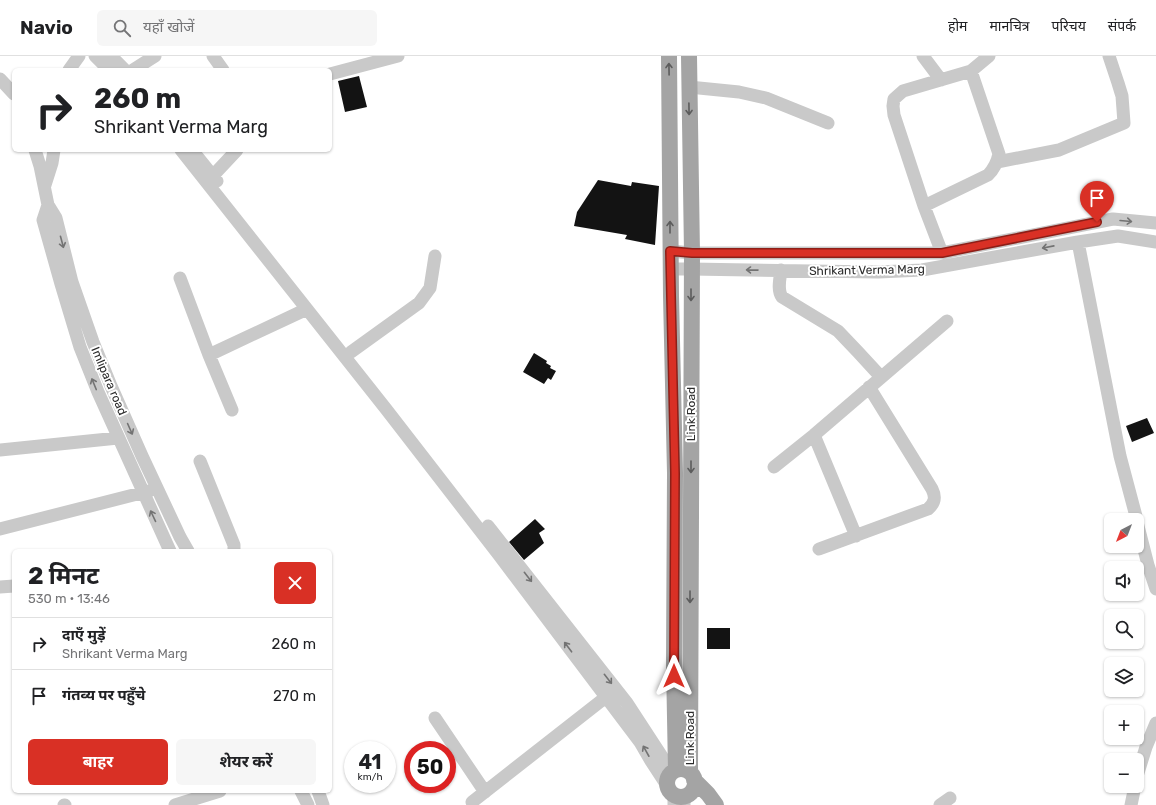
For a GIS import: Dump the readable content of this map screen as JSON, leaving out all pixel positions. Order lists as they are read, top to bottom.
{
  "streets": {
    "main road": ["Link Road"],
    "street": ["Shrikant Verma Marg", "Imlipara road"]
  },
  "crossings": [
    ["Shrikant Verma Marg", "Link Road"]
  ],
  "north": "bottom left",
  "page": {
    "header": "Navio",
    "search": "यहाँ खोजें",
    "nav": [
      "होम",
      "मानचित्र",
      "परिचय",
      "संपर्क"
    ],
    "turn": ["260 m", "Shrikant Verma Marg"],
    "map_buttons": ["+", "−"],
    "heading": ["2 मिनट", "530 m · 13:46"],
    "list": [
      {
        "name": "दाएँ मुड़ें",
        "note": "Shrikant Verma Marg",
        "value": "260 m"
      },
      {
        "name": "गंतव्य पर पहुँचे",
        "value": "270 m"
      }
    ],
    "buttons": ["बाहर", "शेयर करें"],
    "speed": "41 km/h",
    "limit": "50"
  }
}
